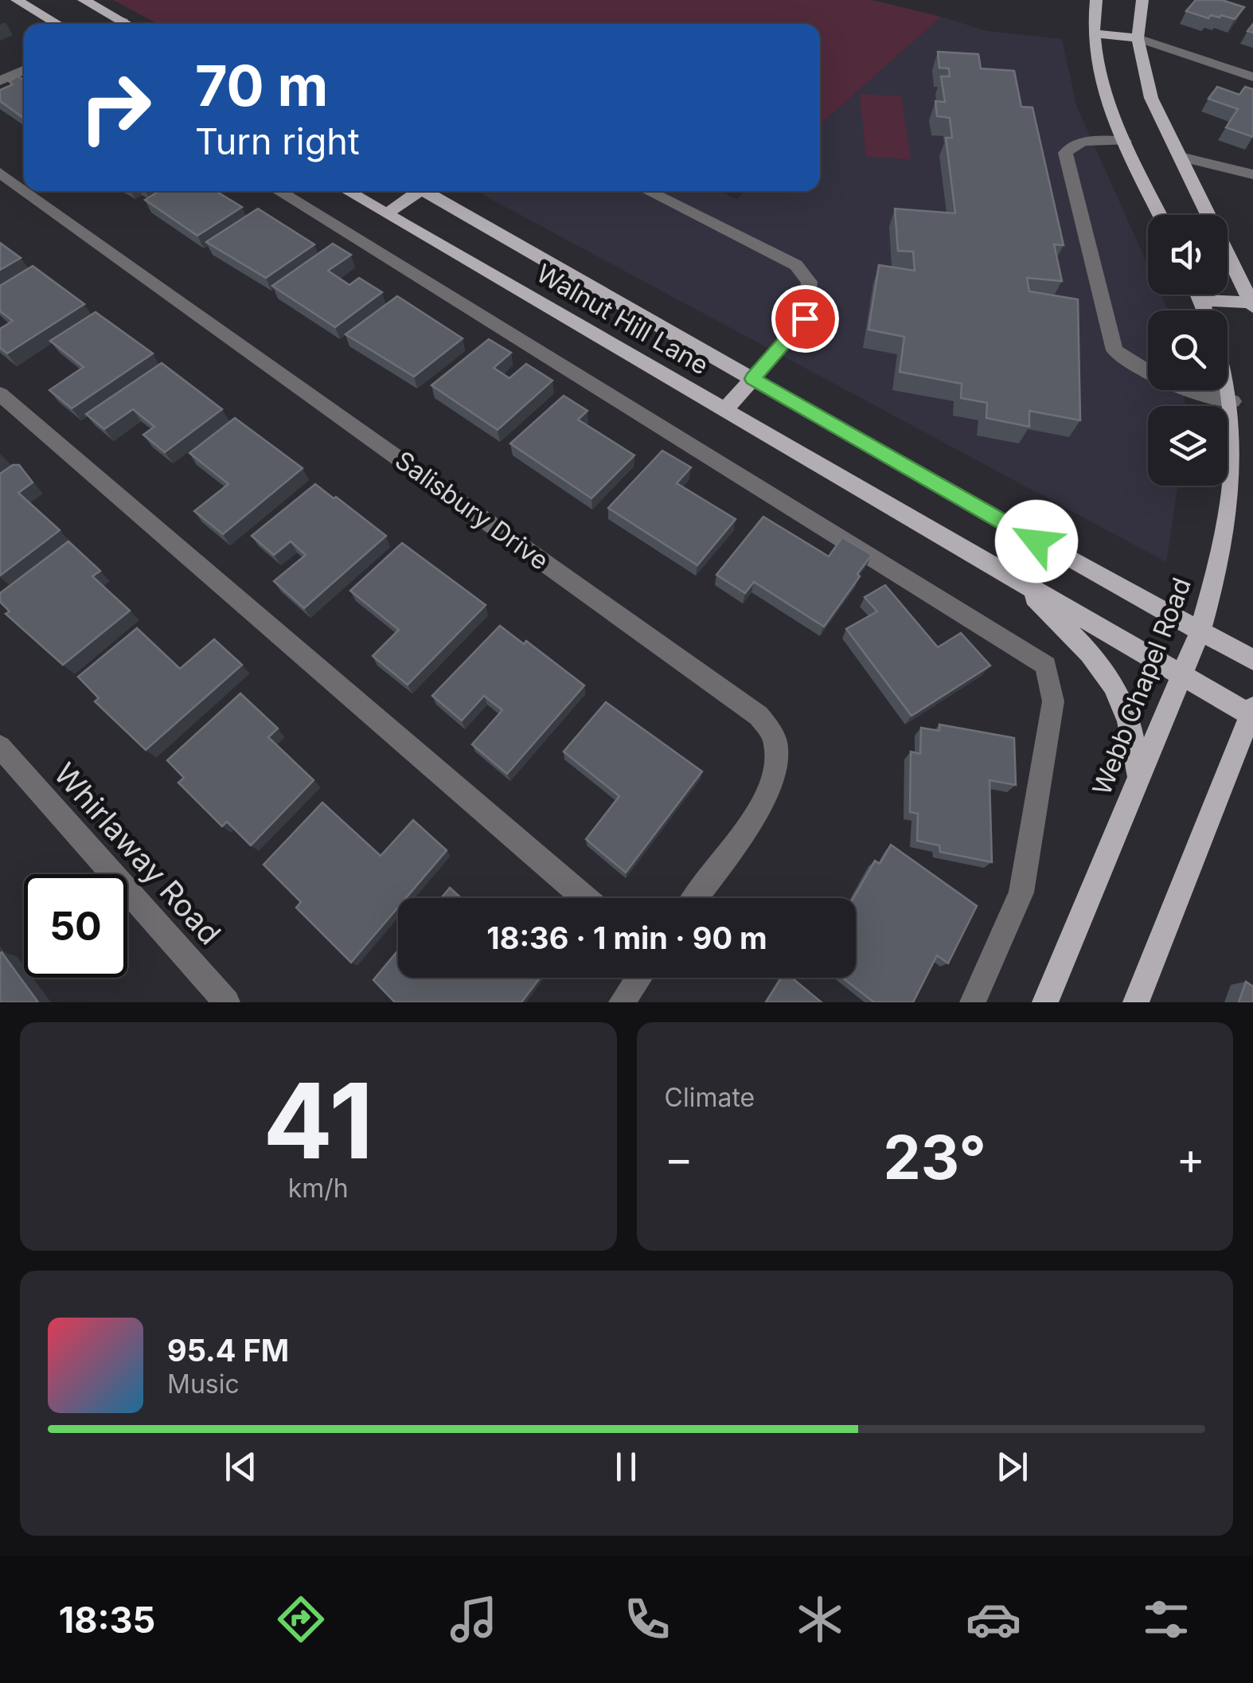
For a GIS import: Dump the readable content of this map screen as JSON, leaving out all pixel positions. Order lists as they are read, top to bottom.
{
  "streets": {
    "main road": ["Walnut Hill Lane", "Webb Chapel Road"],
    "street": ["Salisbury Drive", "Whirlaway Road"]
  },
  "crossings": [
    ["Walnut Hill Lane", "Webb Chapel Road"]
  ],
  "page": {
    "turn": ["70 m", "Turn right"],
    "limit": "50",
    "trip": "18:36 · 1 min · 90 m",
    "tile": [
      ["41", "km/h"],
      "Climate"
    ],
    "heat": ["−", "23°", "+"],
    "song": ["95.4 FM", "Music"],
    "tabs": "18:35"
  }
}
